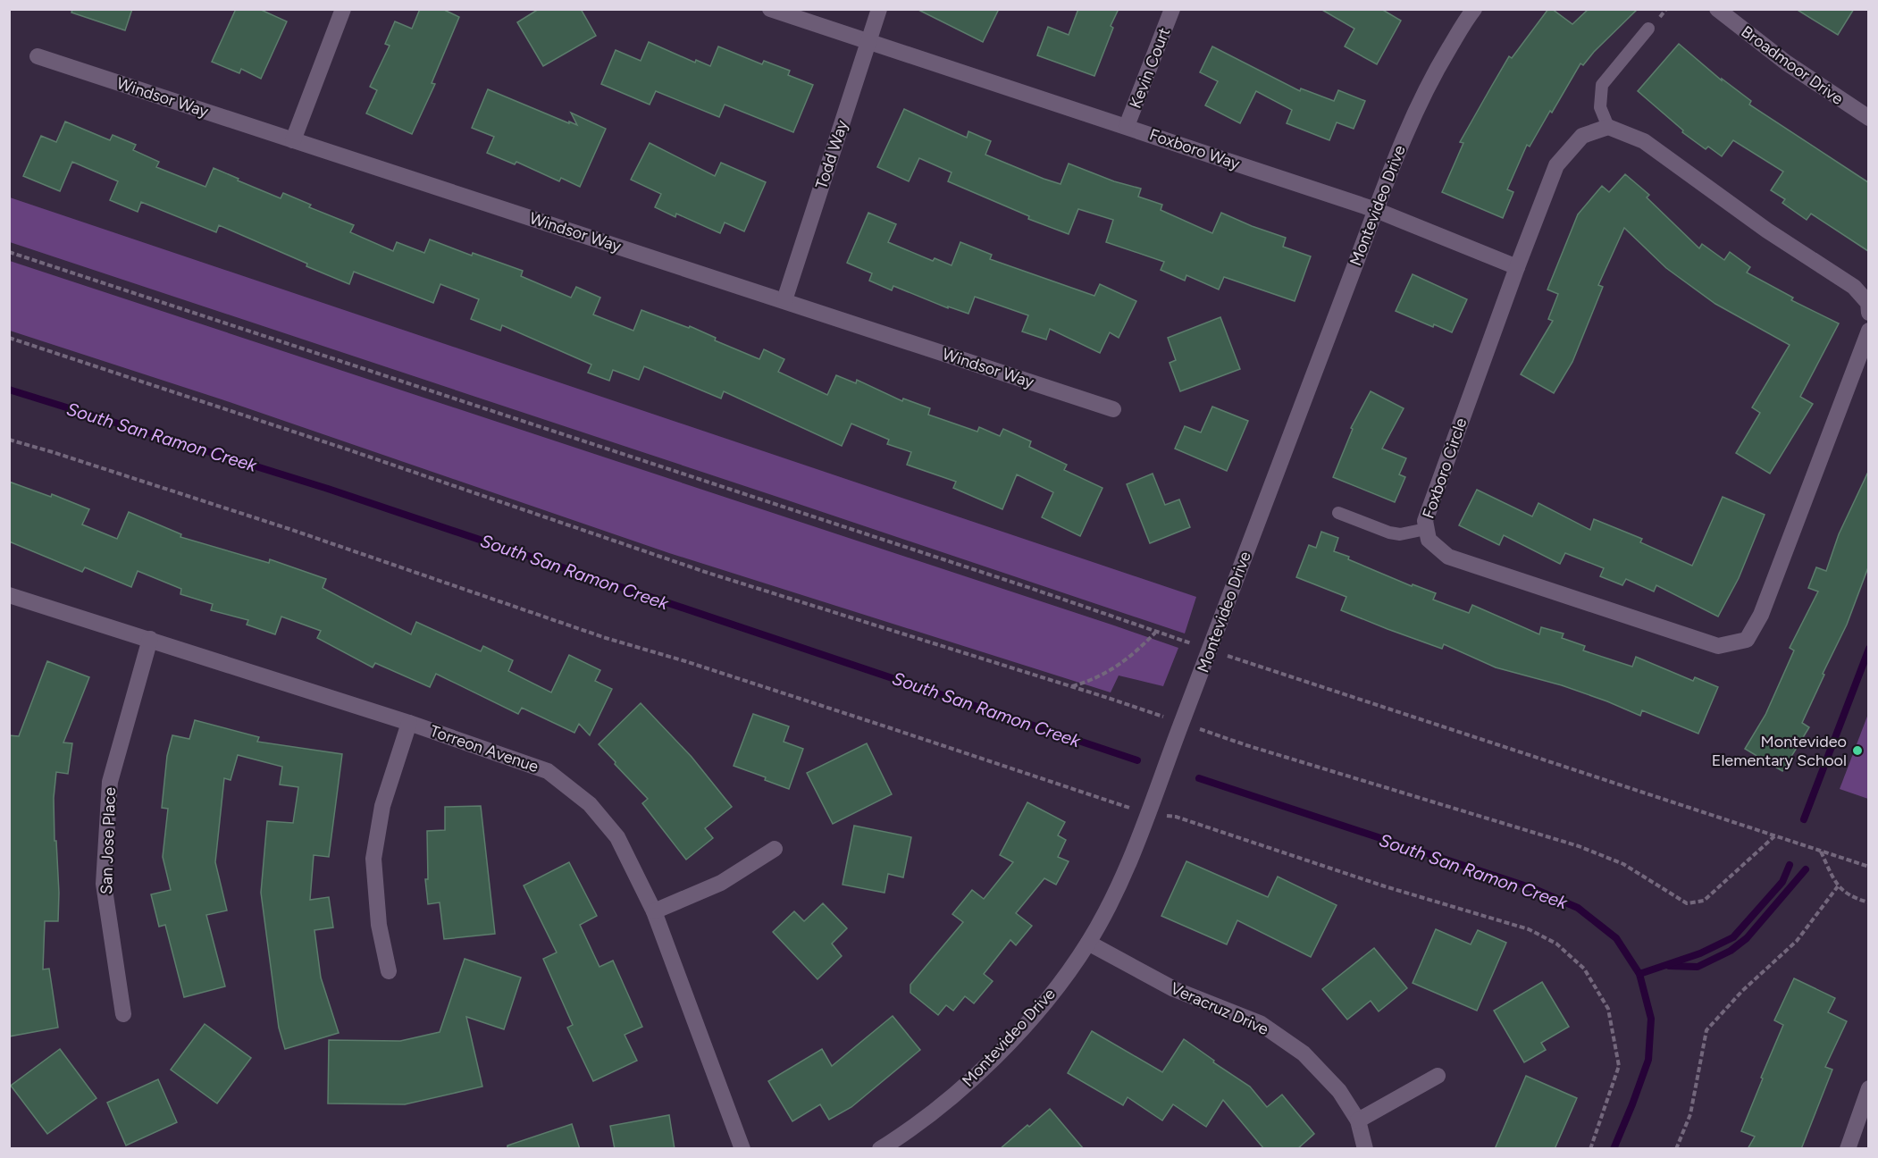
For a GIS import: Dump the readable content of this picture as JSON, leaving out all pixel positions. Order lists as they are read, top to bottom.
{
  "streets": {
    "street": [
      "Broadmoor Drive",
      "Kevin Court",
      "Windsor Way",
      "Foxboro Way",
      "Todd Way",
      "Montevideo Drive",
      "Foxboro Circle",
      "Torreon Avenue",
      "San Jose Place",
      "Veracruz Drive"
    ]
  },
  "crossings": [
    ["Kevin Court", "Foxboro Way"],
    ["Windsor Way", "Todd Way"],
    ["Foxboro Way", "Todd Way"],
    ["Foxboro Way", "Montevideo Drive"],
    ["Foxboro Way", "Foxboro Circle"],
    ["Montevideo Drive", "Veracruz Drive"],
    ["Torreon Avenue", "San Jose Place"]
  ],
  "water": ["South San Ramon Creek"],
  "places": ["Montevideo Elementary School"]
}
